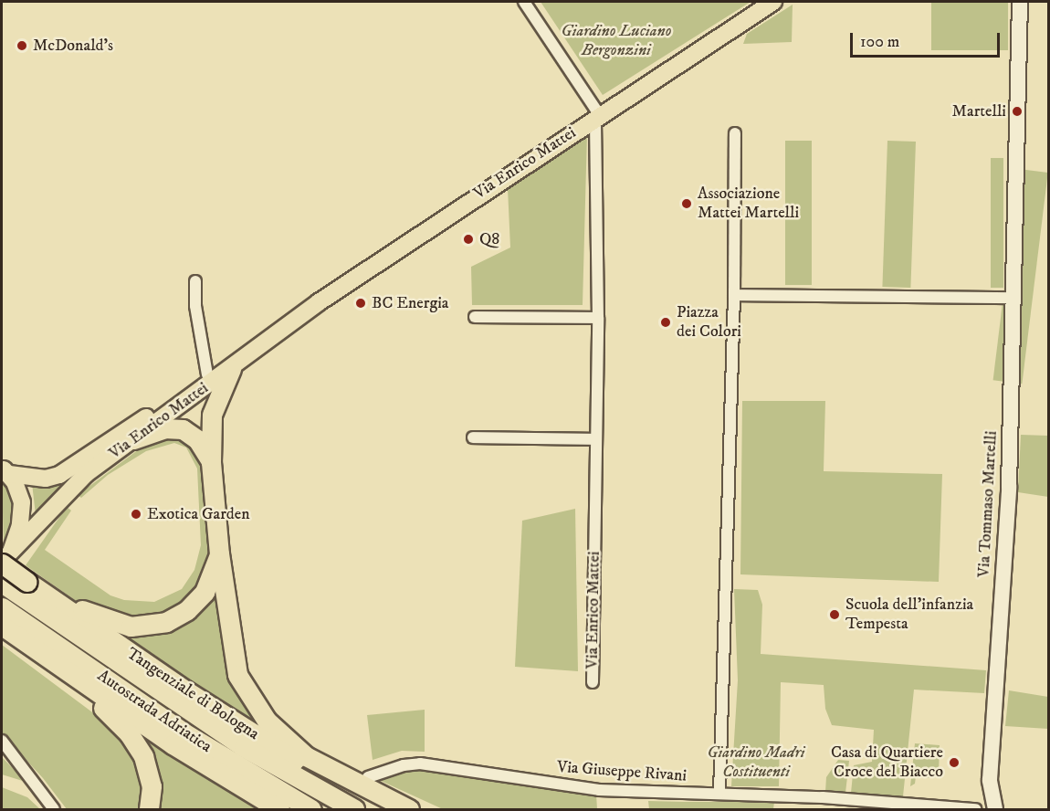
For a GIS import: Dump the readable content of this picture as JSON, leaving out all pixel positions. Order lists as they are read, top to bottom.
{
  "streets": {
    "highway": ["Tangenziale di Bologna", "Autostrada Adriatica"],
    "main road": ["Via Enrico Mattei", "Via Tommaso Martelli"],
    "street": ["Via Giuseppe Rivani"]
  },
  "crossings": [
    ["Via Enrico Mattei", "Tangenziale di Bologna"],
    ["Tangenziale di Bologna", "Autostrada Adriatica"]
  ],
  "parks": ["Giardino Luciano Bergonzini", "Giardino Madri Costituenti"],
  "places": [
    "McDonald's",
    "Martelli",
    "Associazione Mattei Martelli",
    "Q8",
    "BC Energia",
    "Piazza dei Colori",
    "Exotica Garden",
    "Scuola dell'infanzia Tempesta",
    "Casa di Quartiere Croce del Biacco"
  ],
  "scale_bar": "100 m"
}
